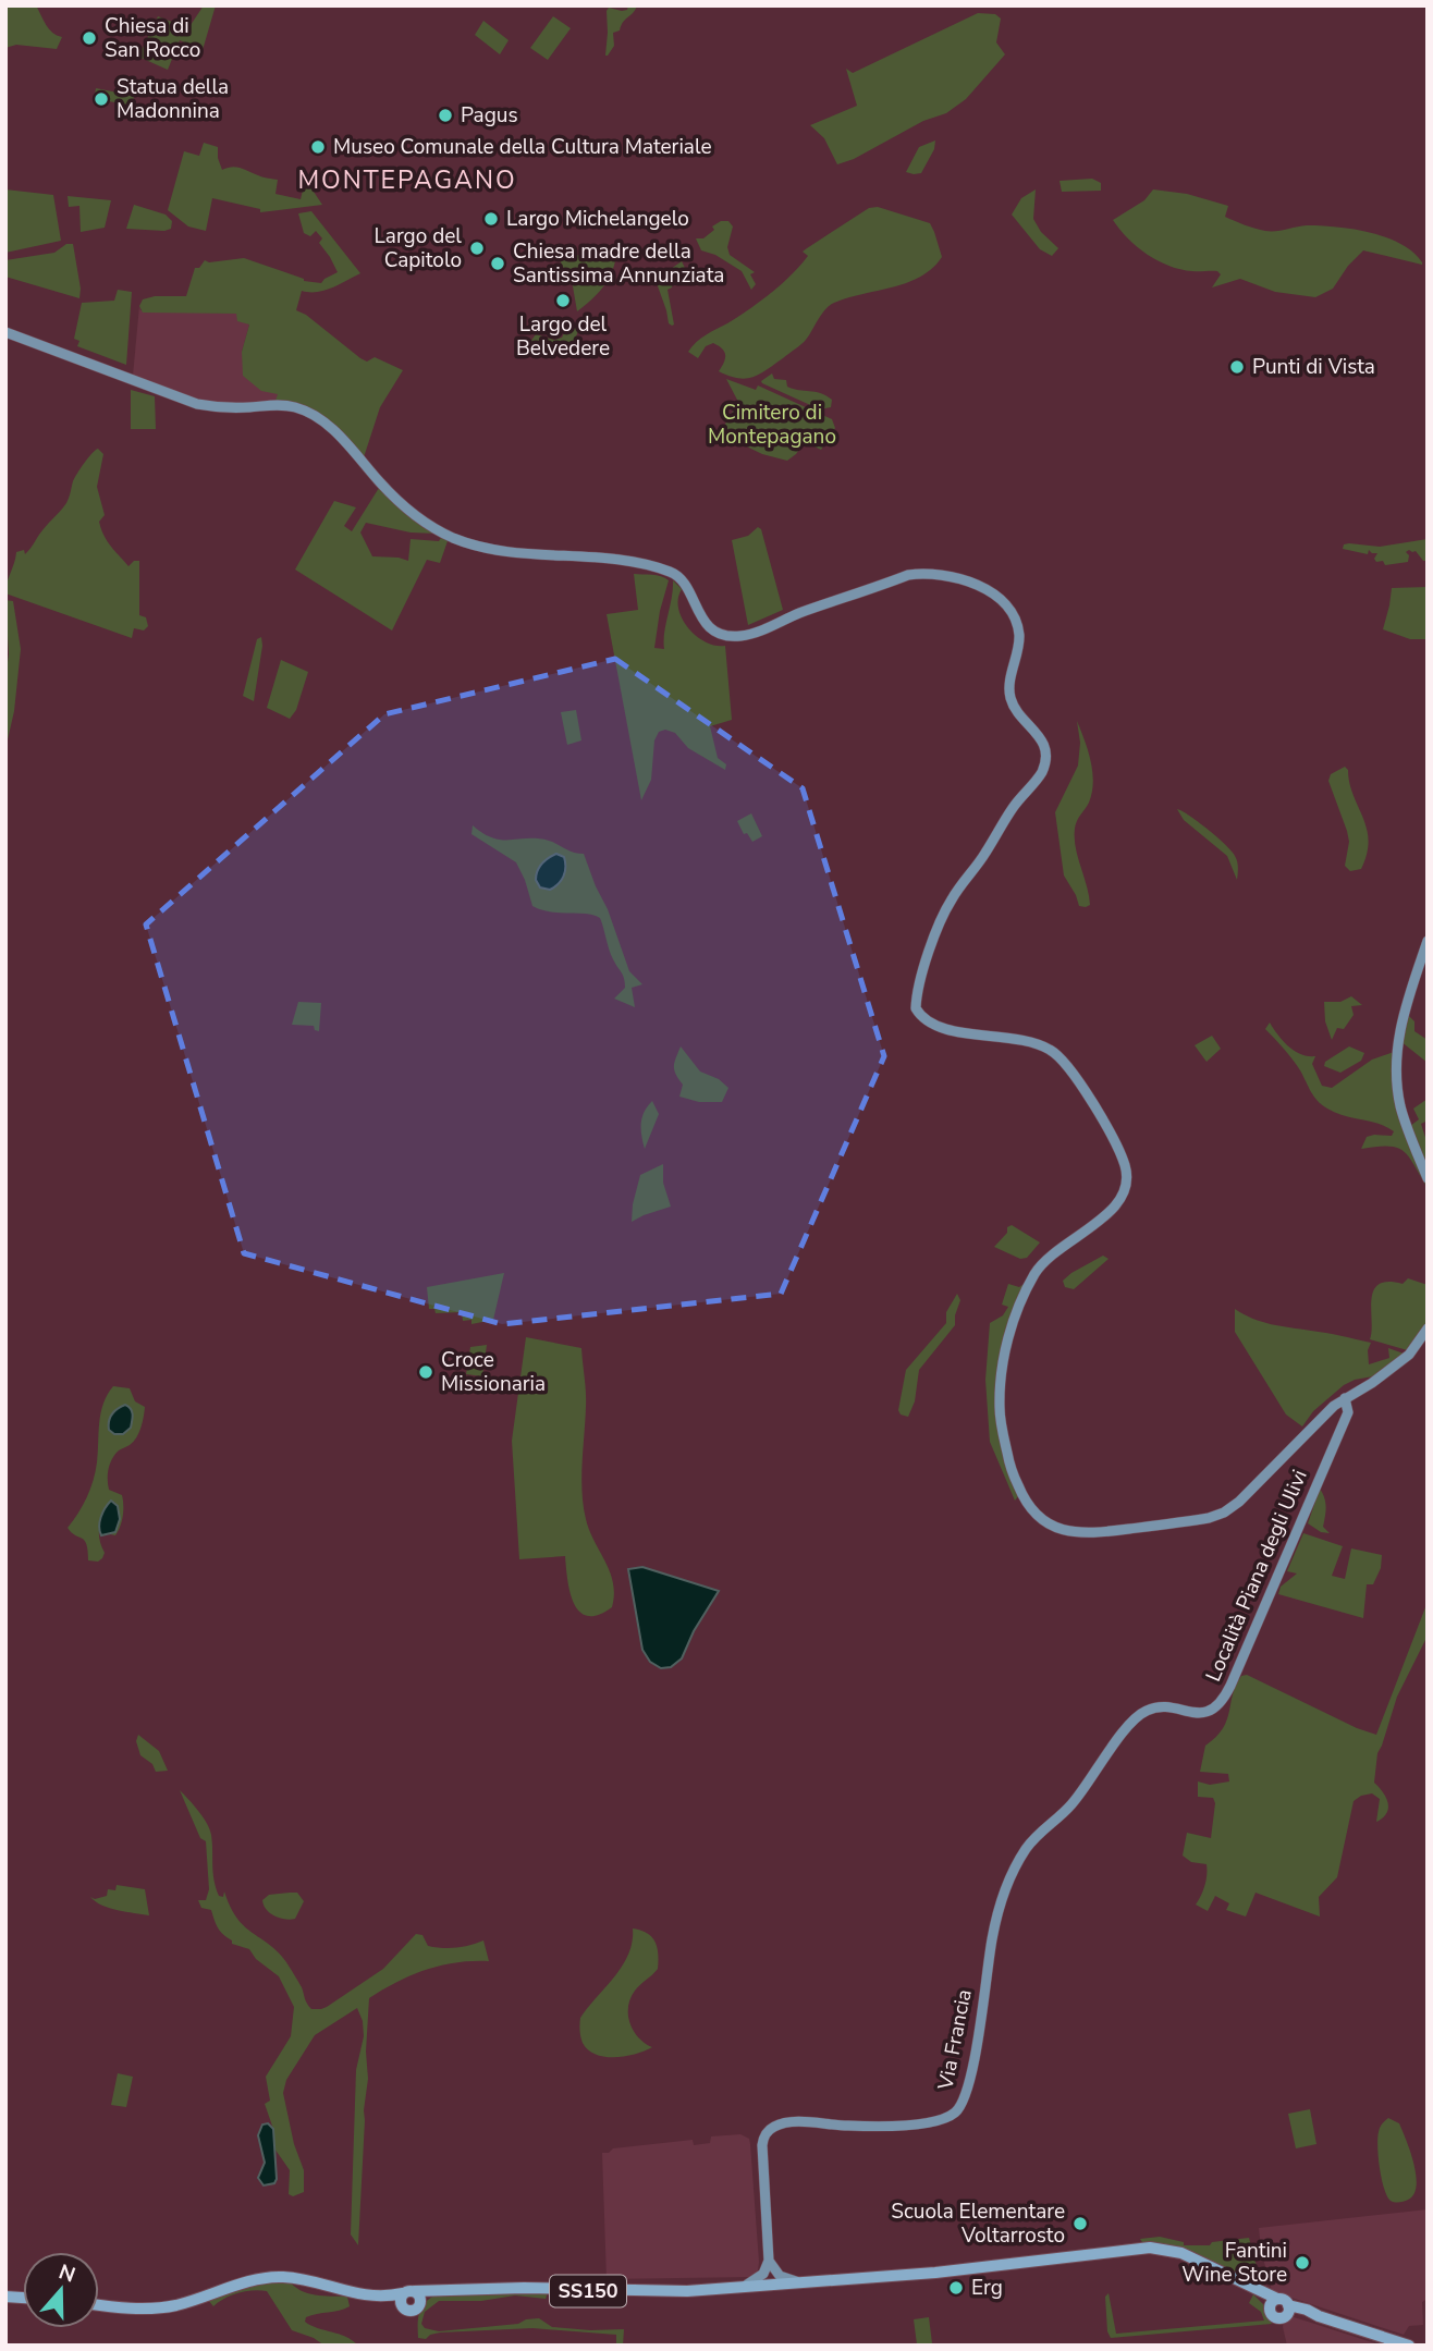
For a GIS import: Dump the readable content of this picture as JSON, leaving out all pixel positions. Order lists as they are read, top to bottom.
{
  "streets": {
    "main road": ["Località Piana degli Ulivi", "Via Francia", "SS150"]
  },
  "crossings": [
    ["Località Piana degli Ulivi", "Via Francia"],
    ["Via Francia", "SS150"]
  ],
  "districts": ["MONTEPAGANO"],
  "parks": ["Cimitero di Montepagano"],
  "places": [
    "Chiesa di San Rocco",
    "Statua della Madonnina",
    "Pagus",
    "Museo Comunale della Cultura Materiale",
    "Largo Michelangelo",
    "Largo del Capitolo",
    "Chiesa madre della Santissima Annunziata",
    "Largo del Belvedere",
    "Punti di Vista",
    "Croce Missionaria",
    "Scuola Elementare Voltarrosto",
    "Fantini Wine Store",
    "Erg"
  ],
  "north": "top"
}
